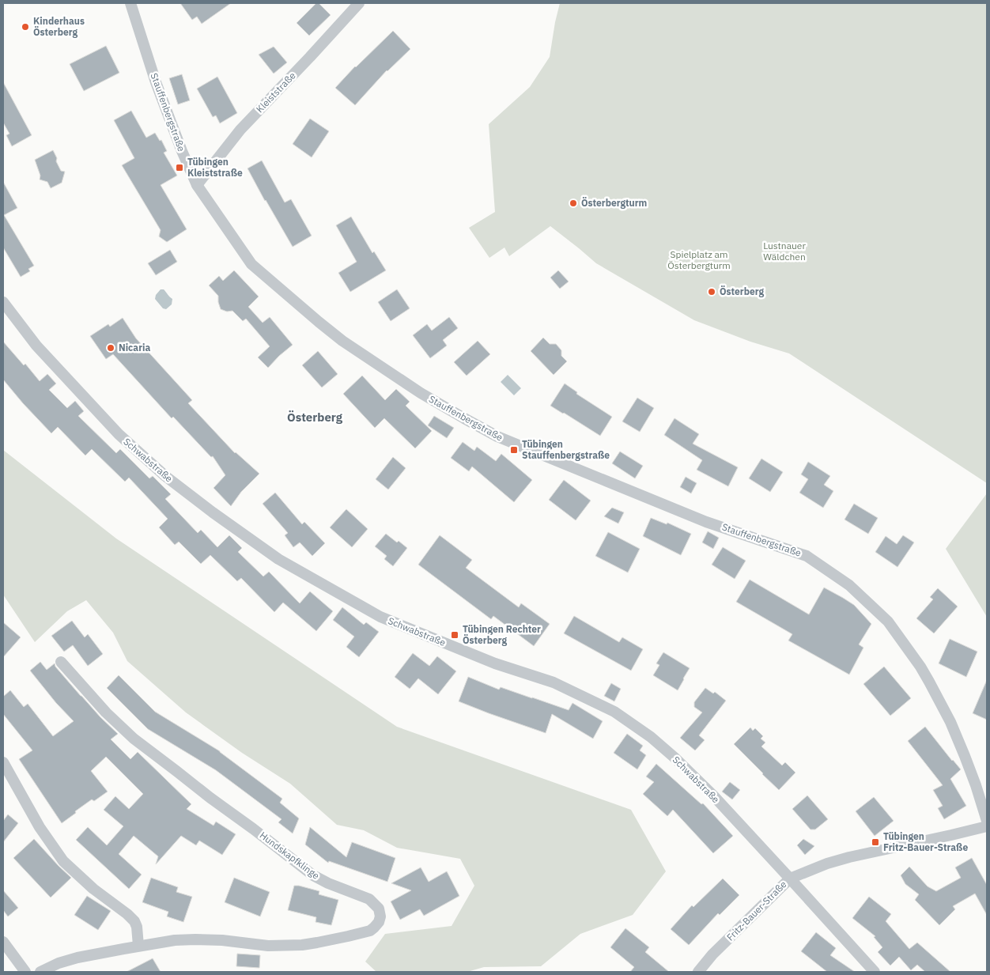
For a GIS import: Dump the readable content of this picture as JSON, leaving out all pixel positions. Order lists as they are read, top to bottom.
{
  "streets": {
    "street": [
      "Kleiststraße",
      "Stauffenbergstraße",
      "Schwabstraße",
      "Hundskapfklinge",
      "Fritz-Bauer-Straße"
    ]
  },
  "crossings": [
    ["Kleiststraße", "Stauffenbergstraße"],
    ["Schwabstraße", "Fritz-Bauer-Straße"]
  ],
  "districts": ["Österberg"],
  "parks": ["Lustnauer Wäldchen", "Spielplatz am Österbergturm"],
  "places": {
    "other": [
      "Kinderhaus Österberg",
      "Österbergturm",
      "Österberg",
      "Nicaria"
    ],
    "transit": [
      "Tübingen Kleiststraße",
      "Tübingen Stauffenbergstraße",
      "Tübingen Rechter Österberg",
      "Tübingen Fritz-Bauer-Straße"
    ]
  }
}
